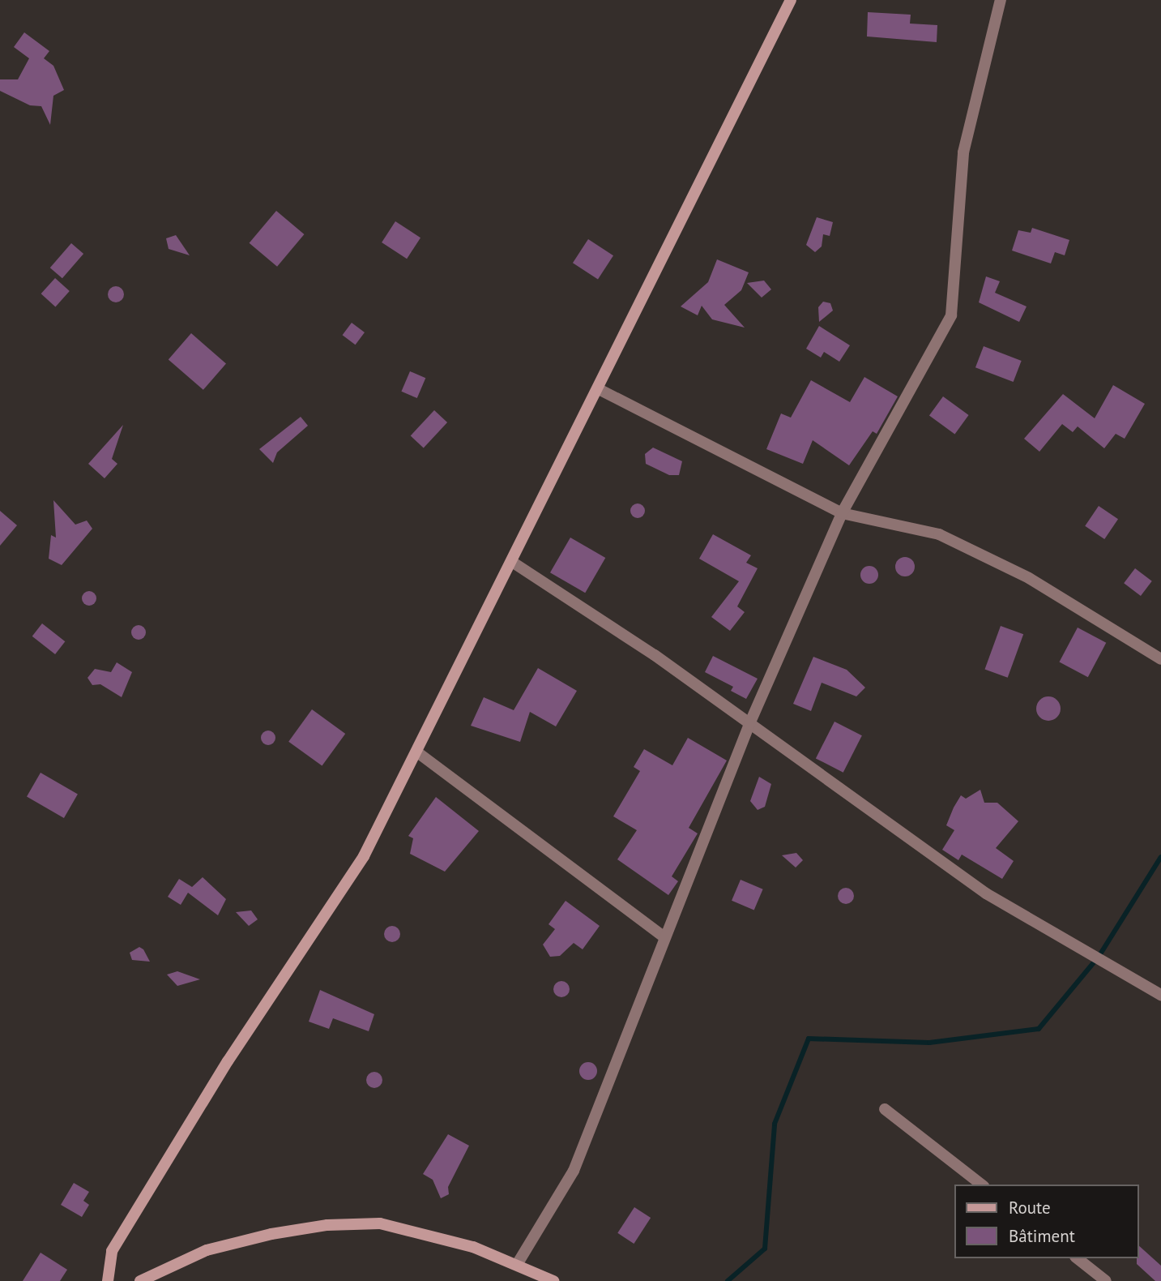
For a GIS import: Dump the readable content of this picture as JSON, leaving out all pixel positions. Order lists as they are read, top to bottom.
{
  "legend": ["Route", "Bâtiment"]
}
